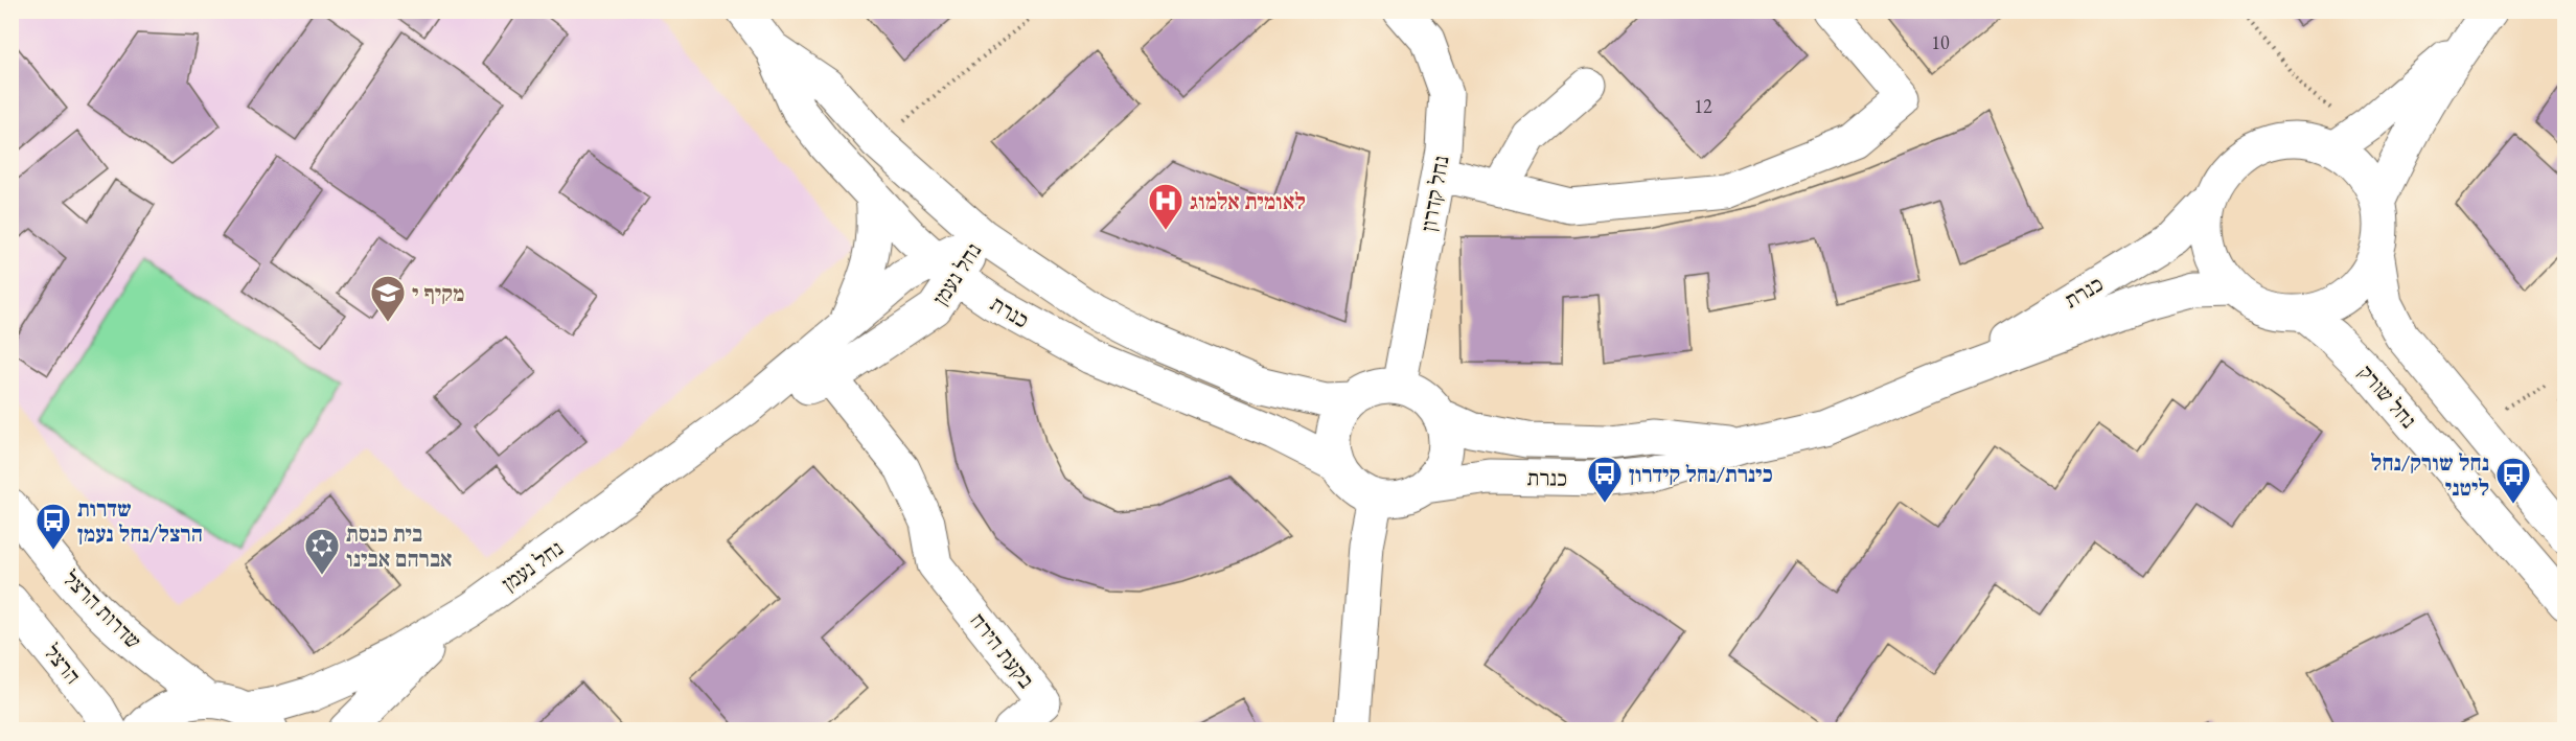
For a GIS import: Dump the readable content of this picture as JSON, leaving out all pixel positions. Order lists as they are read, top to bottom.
{
  "streets": {
    "street": [
      "נחל קדרון",
      "נחל נעמן",
      "כנרת",
      "נחל שורק",
      "שדרות הרצל",
      "בקעת הירח",
      "הרצל"
    ]
  },
  "crossings": [
    ["נחל קדרון", "כנרת"],
    ["נחל נעמן", "כנרת"],
    ["נחל נעמן", "בקעת הירח"],
    ["כנרת", "נחל שורק"]
  ],
  "places": {
    "hospital": ["לאומית אלמוג"],
    "school or university": ["מקיף י"],
    "bus stop": ["כינרת/נחל קידרון", "נחל שורק/נחל ליטני", "שדרות הרצל/נחל נעמן"],
    "synagogue": ["בית כנסת אברהם אבינו"]
  },
  "house_numbers": ["10", "12"]
}
